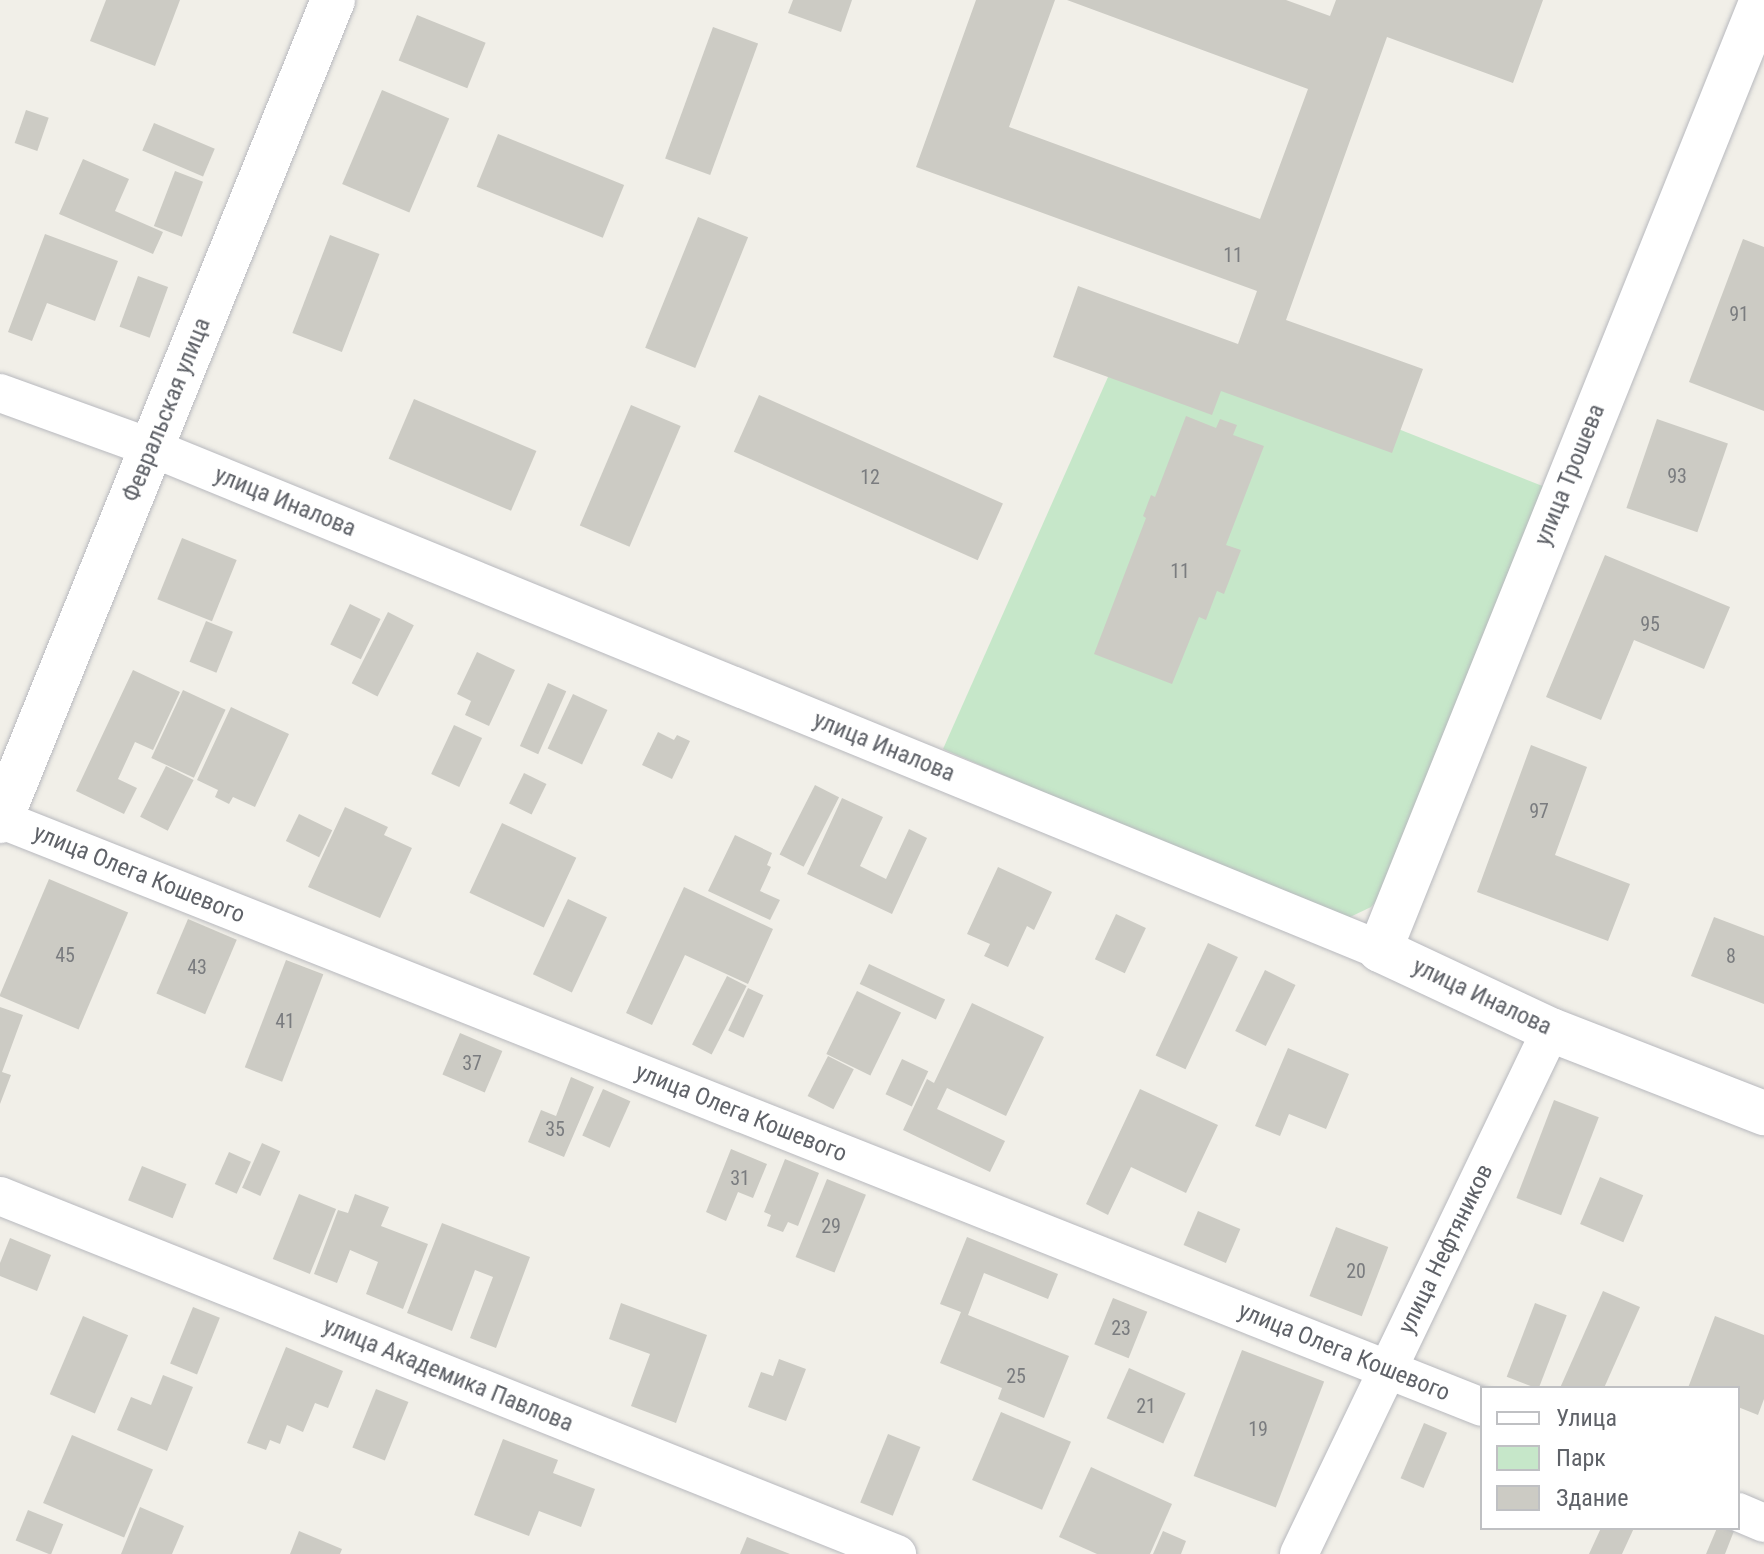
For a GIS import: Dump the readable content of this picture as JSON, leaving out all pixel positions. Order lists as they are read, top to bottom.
{
  "streets": {
    "street": [
      "Февральская улица",
      "улица Трошева",
      "улица Иналова",
      "улица Олега Кошевого",
      "улица Нефтяников",
      "улица Академика Павлова"
    ]
  },
  "crossings": [
    ["Февральская улица", "улица Иналова"],
    ["Февральская улица", "улица Олега Кошевого"],
    ["улица Трошева", "улица Иналова"],
    ["улица Иналова", "улица Нефтяников"],
    ["улица Олега Кошевого", "улица Нефтяников"]
  ],
  "house_numbers": [
    "11",
    "91",
    "93",
    "12",
    "11",
    "95",
    "97",
    "45",
    "8",
    "43",
    "41",
    "37",
    "35",
    "31",
    "29",
    "20",
    "23",
    "25",
    "21",
    "19"
  ],
  "legend": ["Улица", "Парк", "Здание"]
}
